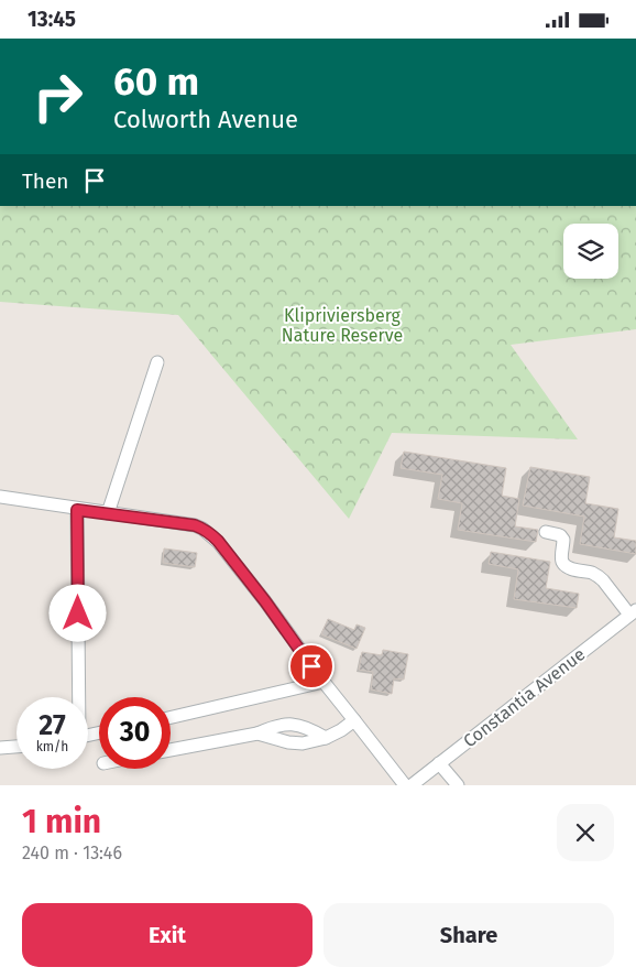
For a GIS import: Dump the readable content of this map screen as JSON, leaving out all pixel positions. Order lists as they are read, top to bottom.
{
  "streets": {
    "street": ["Constantia Avenue"]
  },
  "parks": ["Klipriviersberg Nature Reserve"],
  "page": {
    "status": "13:45",
    "turn": ["60 m", "Colworth Avenue"],
    "then": "Then",
    "speed": "27 km/h",
    "limit": "30",
    "heading": ["1 min", "240 m · 13:46"],
    "buttons": ["Exit", "Share"]
  }
}
